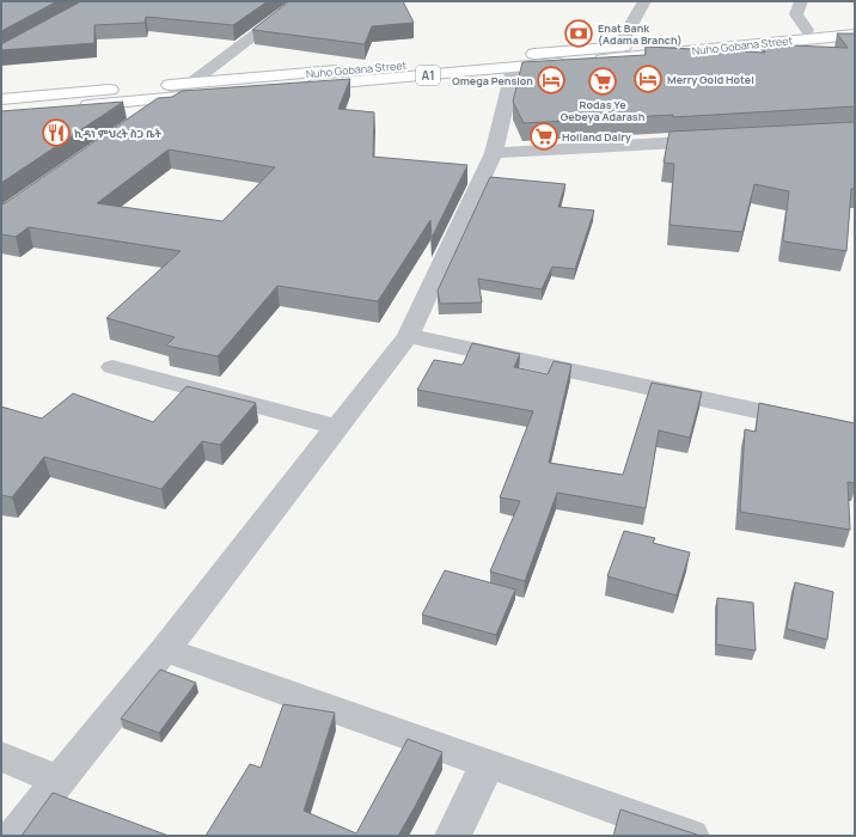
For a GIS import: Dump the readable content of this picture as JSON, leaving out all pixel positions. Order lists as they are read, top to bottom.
{
  "streets": {
    "main road": ["Nuho Gobana Street", "A1"]
  },
  "places": {
    "bank": ["Enat Bank (Adama Branch)"],
    "hotel": ["Merry Gold Hotel", "Omega Pension"],
    "supermarket": ["Rodas Ye Gebeya Adarash", "Holland Dairy"],
    "restaurant": ["ኪዳነ ምህረት ስጋ ቤት"]
  }
}
